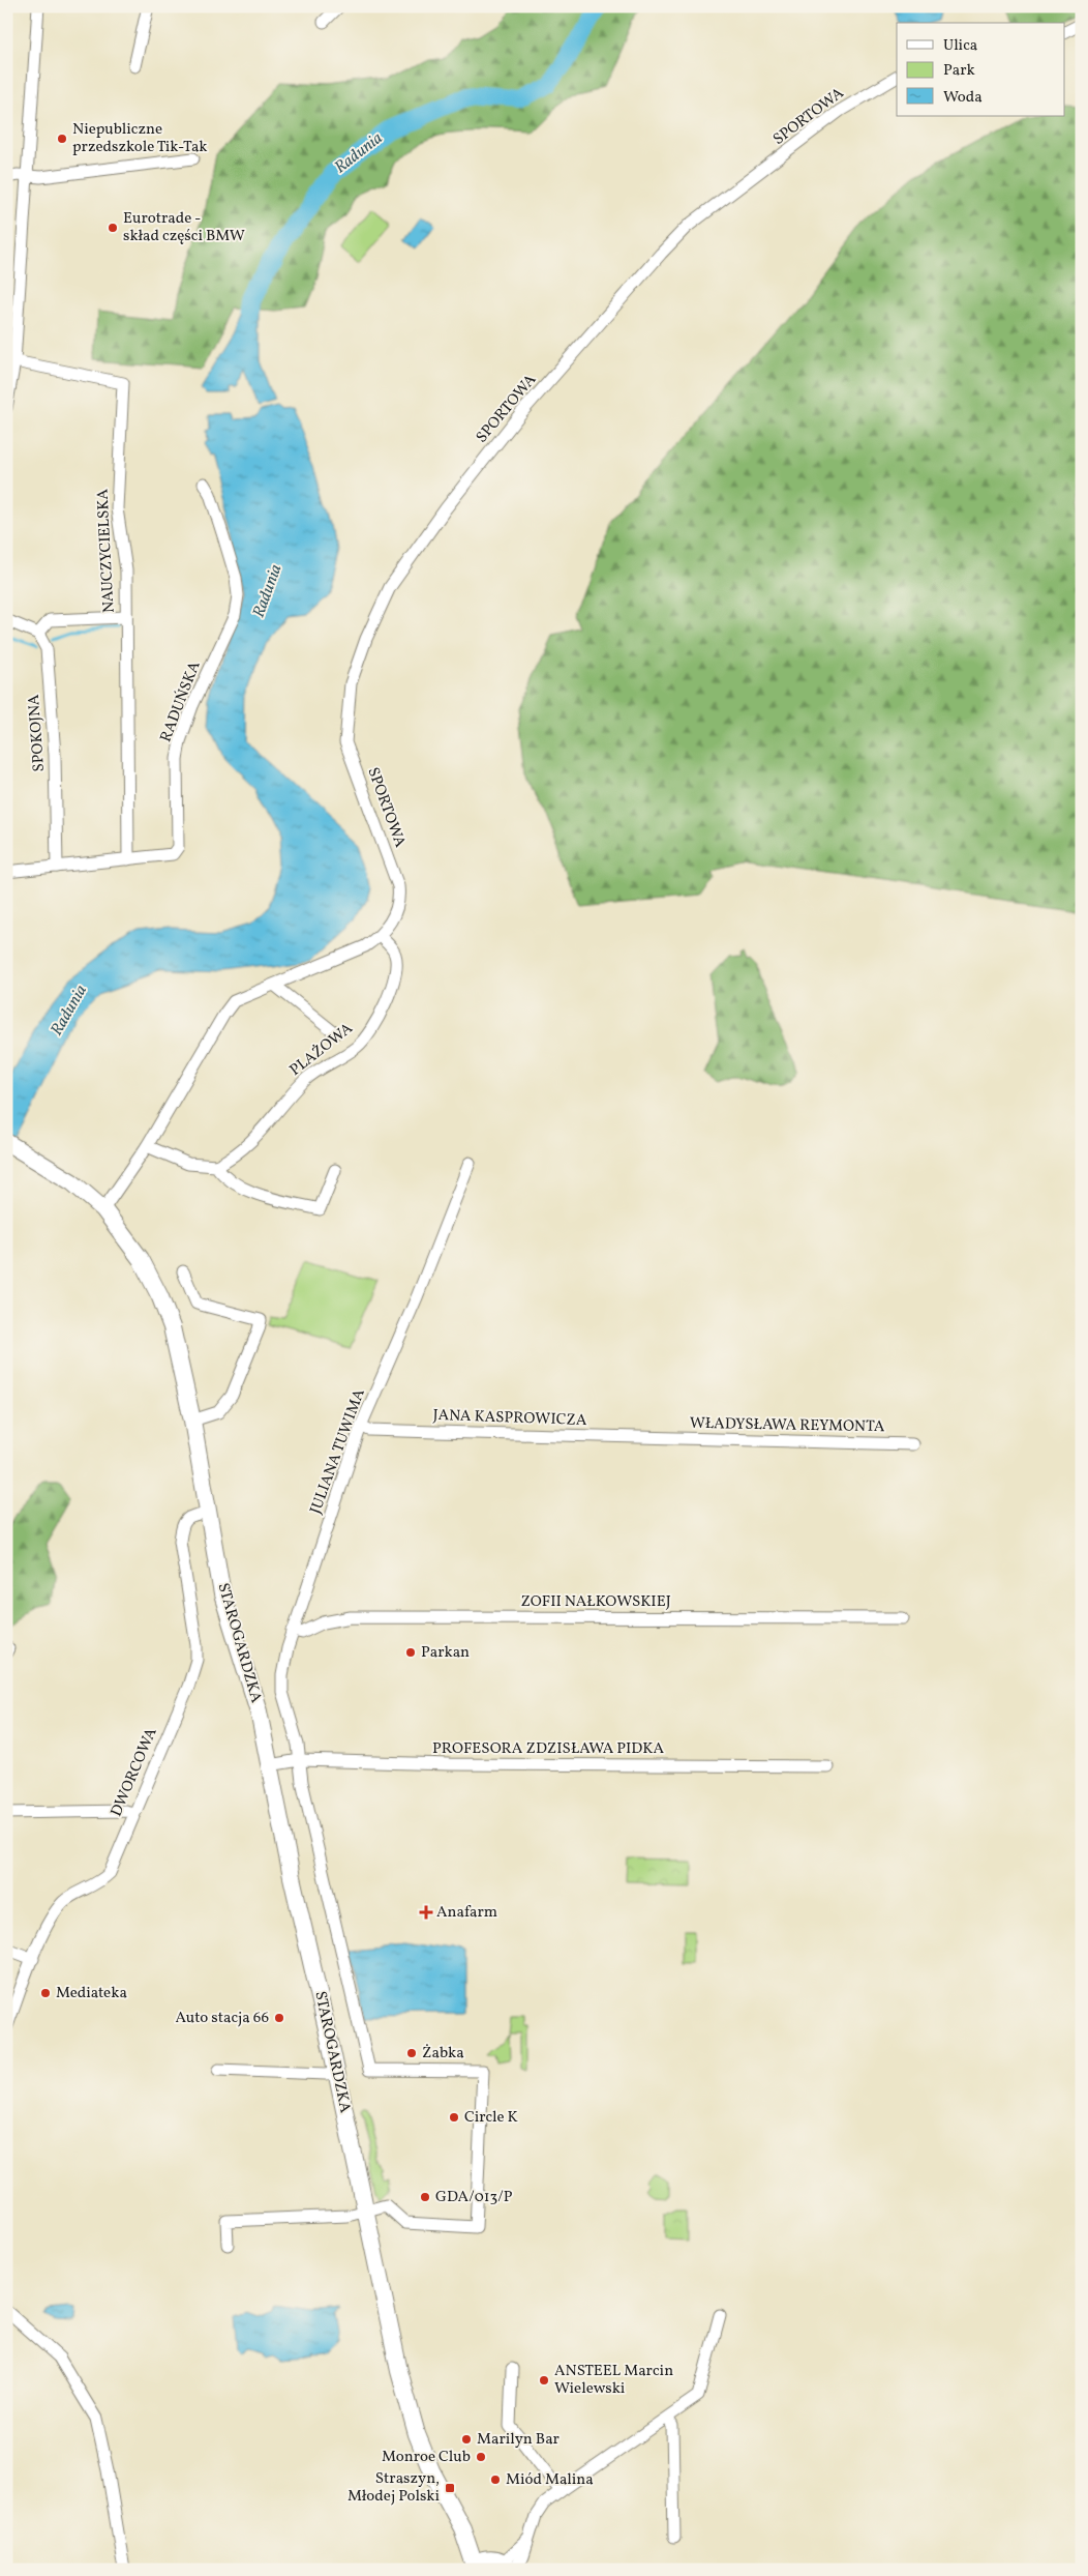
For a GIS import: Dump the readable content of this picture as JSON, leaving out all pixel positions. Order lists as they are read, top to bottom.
{
  "streets": {
    "main road": ["STAROGARDZKA"],
    "street": [
      "SPORTOWA",
      "NAUCZYCIELSKA",
      "RADUŃSKA",
      "SPOKOJNA",
      "PLAŻOWA",
      "JANA KASPROWICZA",
      "WŁADYSŁAWA REYMONTA",
      "JULIANA TUWIMA",
      "ZOFII NAŁKOWSKIEJ",
      "PROFESORA ZDZISŁAWA PIDKA",
      "DWORCOWA"
    ]
  },
  "crossings": [
    ["SPORTOWA", "PLAŻOWA"],
    ["NAUCZYCIELSKA", "RADUŃSKA"],
    ["RADUŃSKA", "SPOKOJNA"],
    ["JANA KASPROWICZA", "WŁADYSŁAWA REYMONTA"],
    ["JANA KASPROWICZA", "JULIANA TUWIMA"],
    ["JULIANA TUWIMA", "ZOFII NAŁKOWSKIEJ"],
    ["JULIANA TUWIMA", "STAROGARDZKA"],
    ["JULIANA TUWIMA", "PROFESORA ZDZISŁAWA PIDKA"],
    ["STAROGARDZKA", "PROFESORA ZDZISŁAWA PIDKA"],
    ["STAROGARDZKA", "DWORCOWA"]
  ],
  "water": ["Radunia"],
  "places": {
    "other": [
      "Niepubliczne przedszkole Tik-Tak",
      "Eurotrade - skład części BMW",
      "Parkan",
      "Mediateka",
      "Auto stacja 66",
      "Żabka",
      "Circle K",
      "GDA/013/P",
      "ANSTEEL Marcin Wielewski",
      "Marilyn Bar",
      "Monroe Club",
      "Miód Malina"
    ],
    "health": ["Anafarm"],
    "transit": ["Straszyn, Młodej Polski"]
  },
  "legend": ["Ulica", "Park", "Woda"]
}
